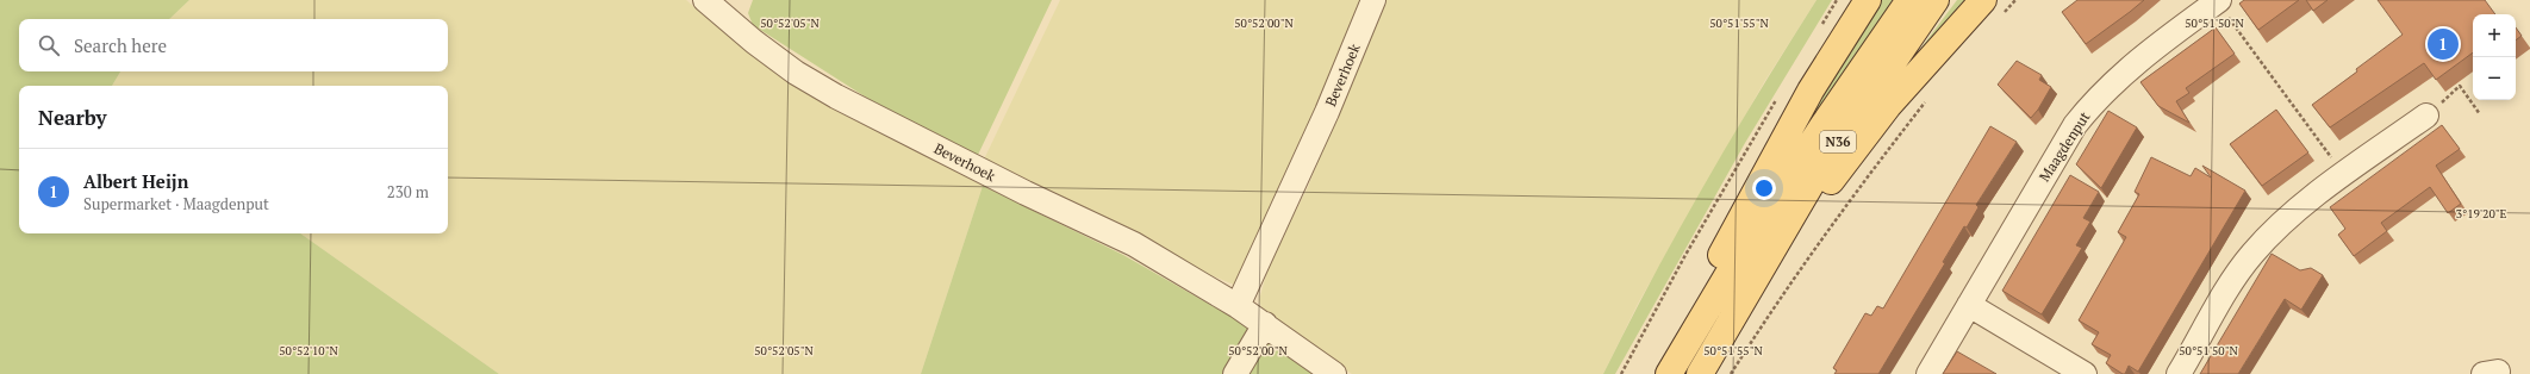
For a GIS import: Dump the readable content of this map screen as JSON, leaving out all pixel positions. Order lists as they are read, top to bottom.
{
  "streets": {
    "main road": ["N36"],
    "street": ["Beverhoek", "Maagdenput"]
  },
  "page": {
    "map_buttons": ["+", "−"],
    "search": "Search here",
    "pins": "1",
    "heading": "Nearby",
    "list": [
      {
        "mark": "1",
        "name": "Albert Heijn",
        "note": "Supermarket · Maagdenput",
        "value": "230 m"
      }
    ]
  },
  "coordinates": [
    "50°52'05\"N",
    "50°52'00\"N",
    "50°51'55\"N",
    "50°51'50\"N",
    "3°19'20\"E",
    "50°52'10\"N"
  ]
}
